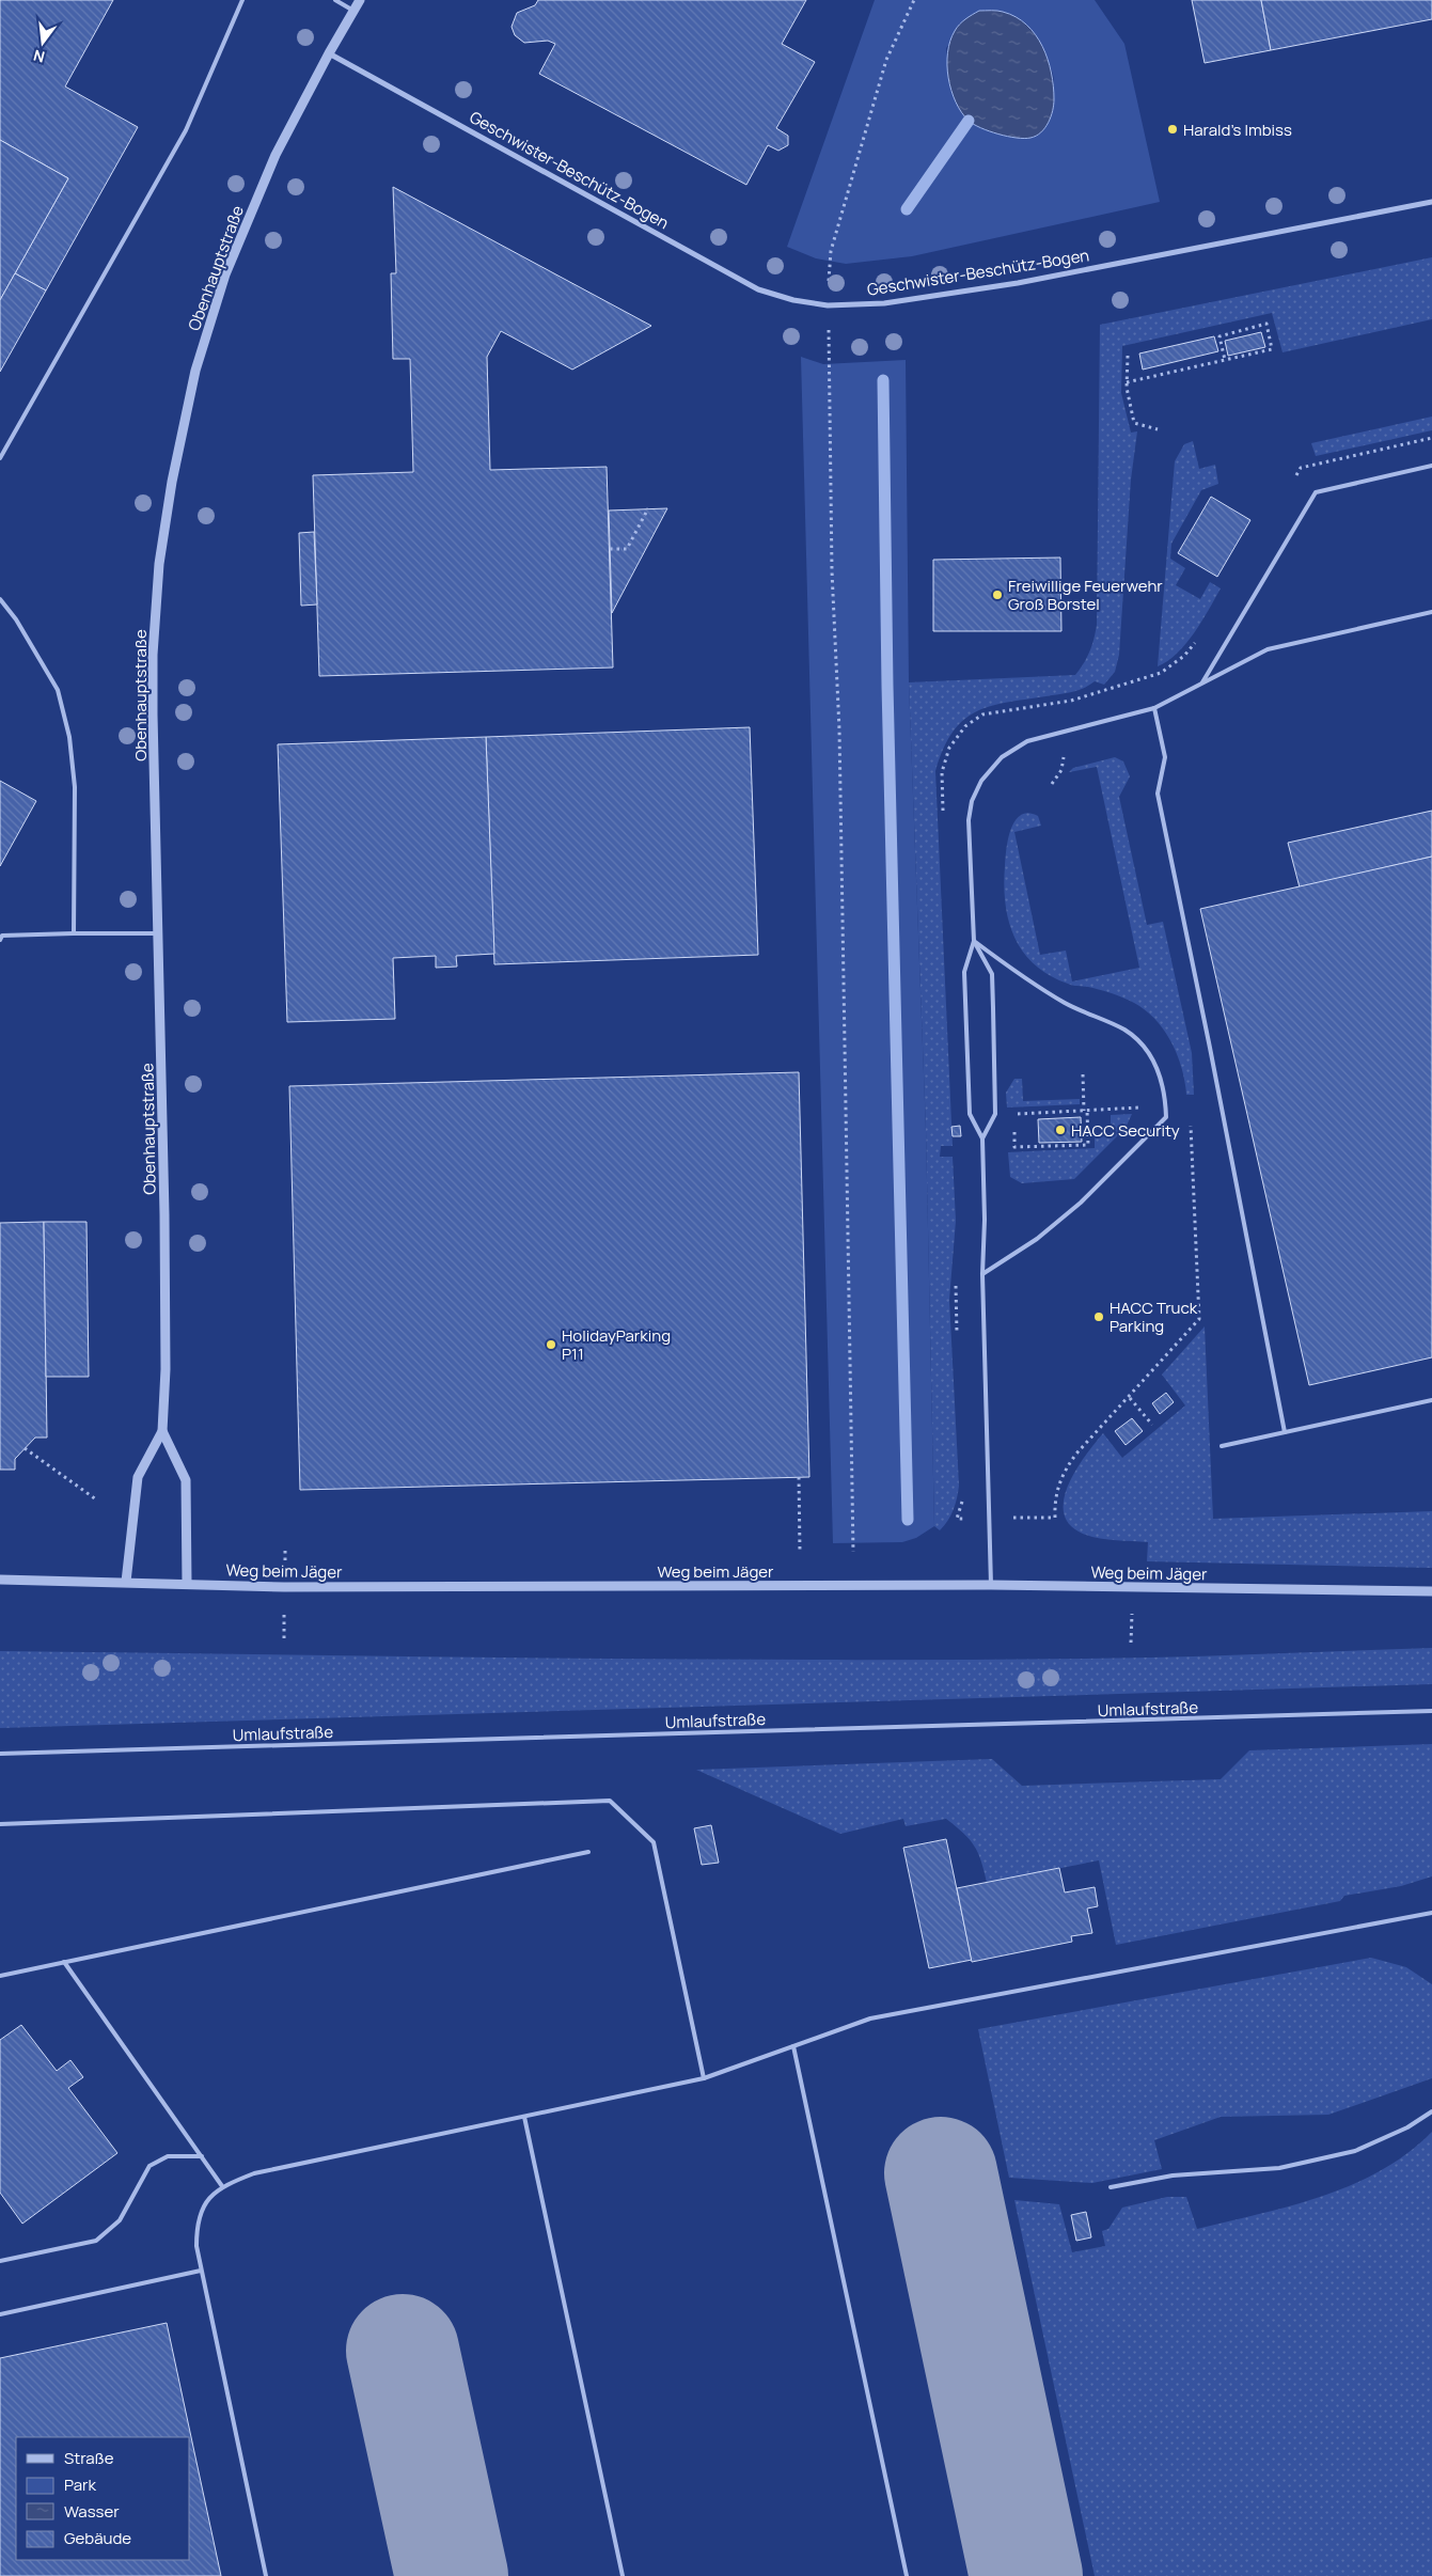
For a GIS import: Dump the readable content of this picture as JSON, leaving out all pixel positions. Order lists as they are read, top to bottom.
{
  "streets": {
    "street": ["Geschwister-Beschütz-Bogen", "Obenhauptstraße", "Weg beim Jäger"],
    "lane": ["Umlaufstraße"]
  },
  "crossings": [
    ["Geschwister-Beschütz-Bogen", "Obenhauptstraße"],
    ["Obenhauptstraße", "Weg beim Jäger"]
  ],
  "places": [
    "Harald's Imbiss",
    "Freiwillige Feuerwehr Groß Borstel",
    "HACC Security",
    "HACC Truck Parking",
    "HolidayParking P11"
  ],
  "legend": [
    "Straße",
    "Park",
    "Wasser",
    "Gebäude"
  ],
  "north": "bottom"
}
